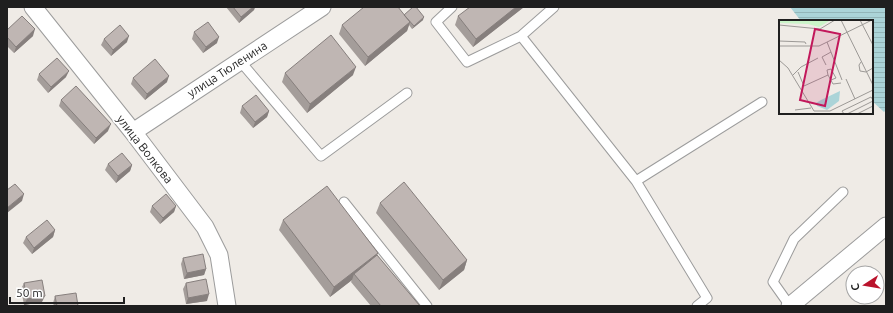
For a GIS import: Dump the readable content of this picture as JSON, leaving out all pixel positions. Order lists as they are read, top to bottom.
{
  "streets": {
    "street": ["улица Тюленина", "улица Волкова"]
  },
  "crossings": [
    ["улица Тюленина", "улица Волкова"]
  ],
  "scale_bar": "50 m",
  "north": "left"
}
